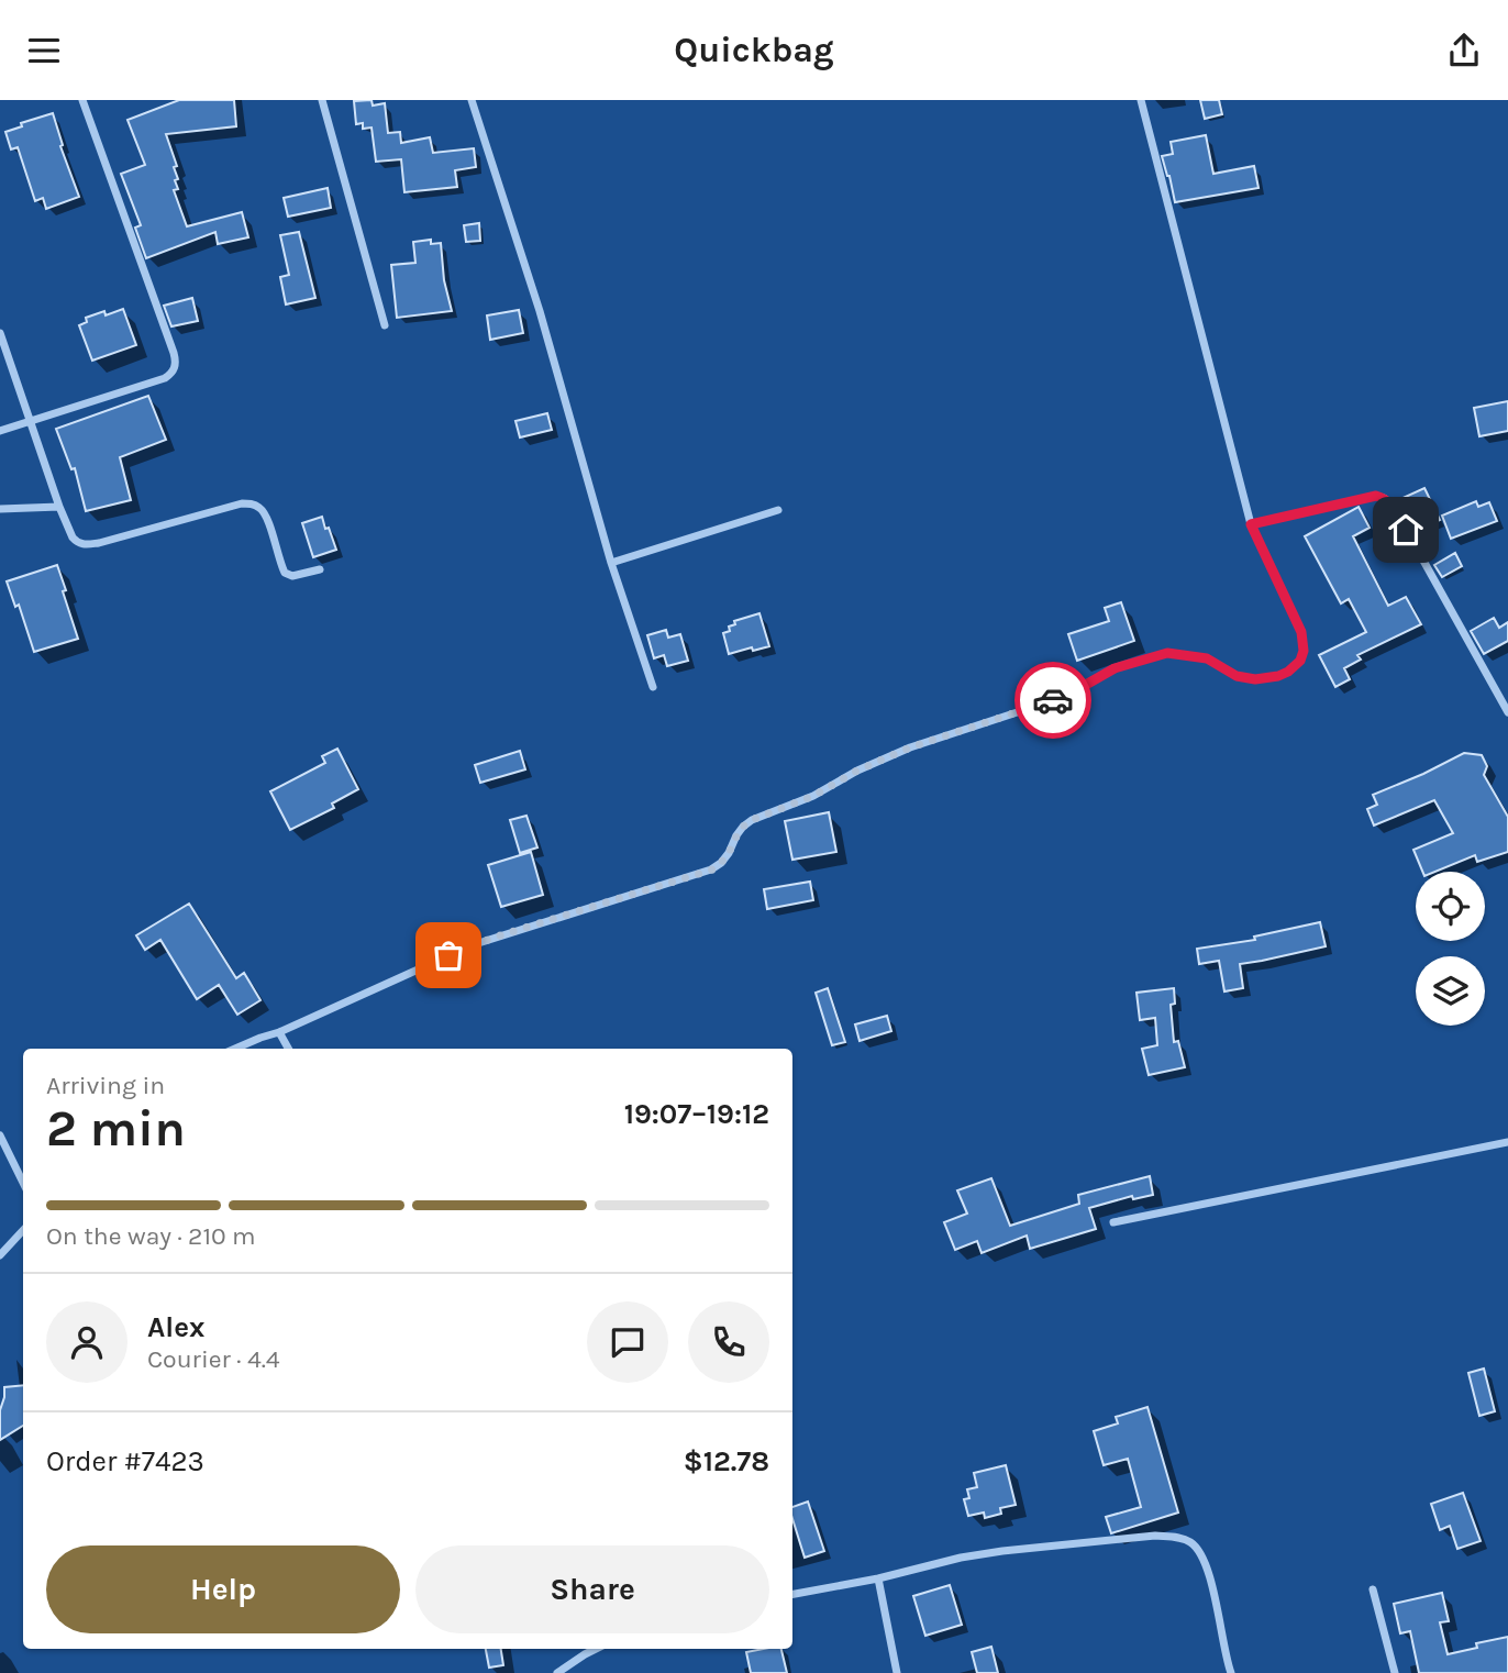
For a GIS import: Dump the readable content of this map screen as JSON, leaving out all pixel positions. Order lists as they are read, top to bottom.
{
  "page": {
    "header": "Quickbag",
    "heading": ["2 min", "Arriving in", "19:07–19:12"],
    "panel": [
      "Alex",
      "Courier · 4.4",
      "Order #7423",
      "$12.78"
    ],
    "bar": "On the way · 210 m",
    "buttons": ["Help", "Share"]
  }
}
